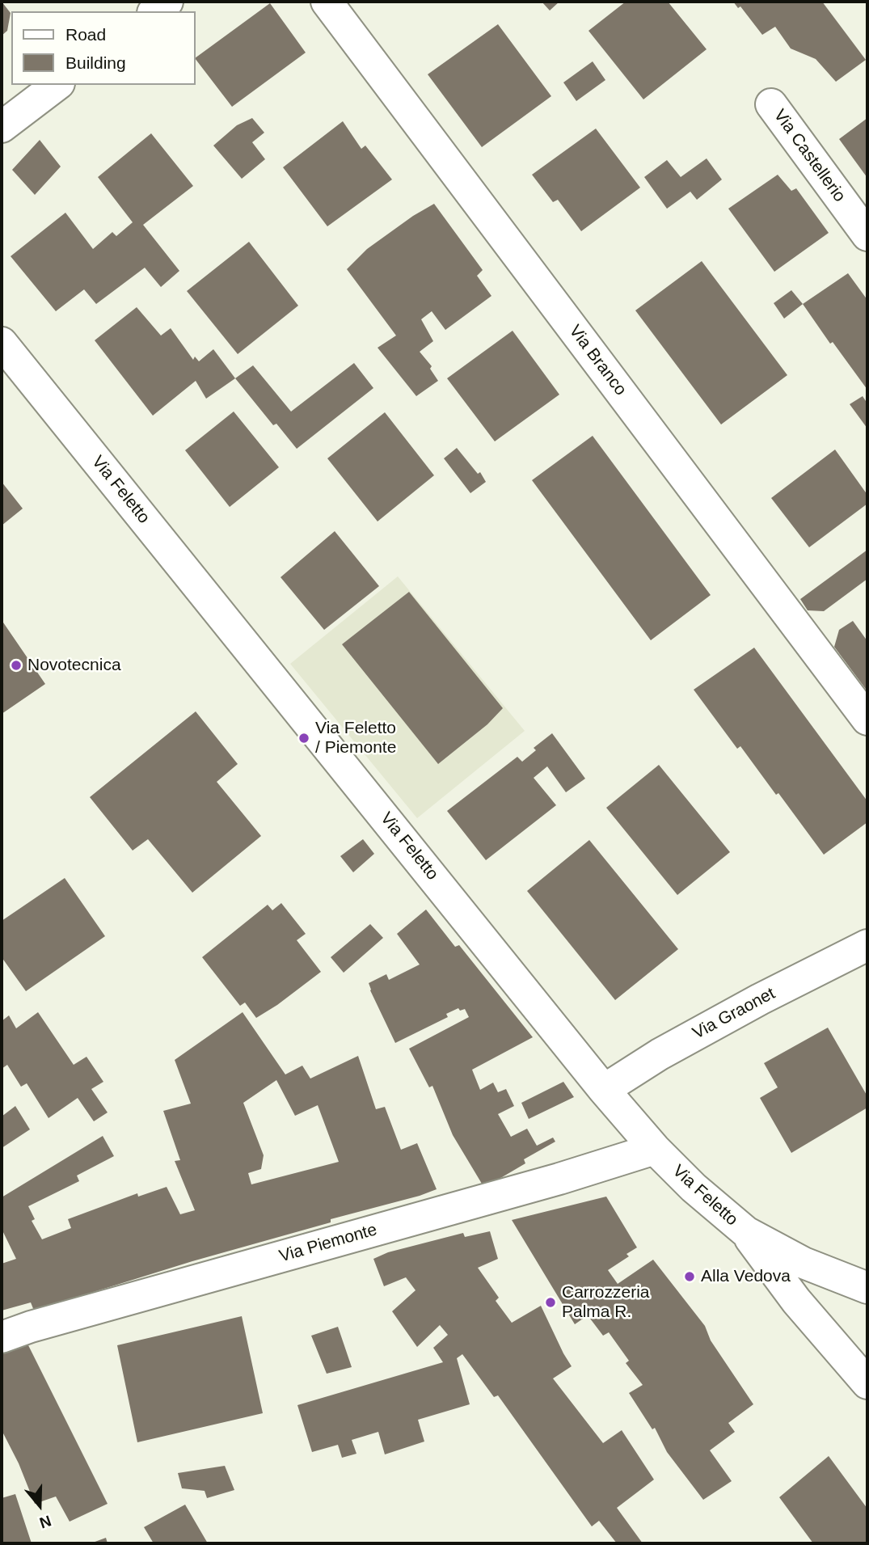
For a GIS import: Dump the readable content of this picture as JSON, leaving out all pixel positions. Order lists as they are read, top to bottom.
{
  "streets": {
    "street": [
      "Via Castellerio",
      "Via Branco",
      "Via Feletto",
      "Via Graonet",
      "Via Piemonte"
    ]
  },
  "crossings": [
    ["Via Feletto", "Via Graonet"],
    ["Via Feletto", "Via Piemonte"]
  ],
  "places": [
    "Novotecnica",
    "Via Feletto / Piemonte",
    "Alla Vedova",
    "Carrozzeria Palma R."
  ],
  "legend": ["Road", "Building"],
  "north": "bottom"
}
